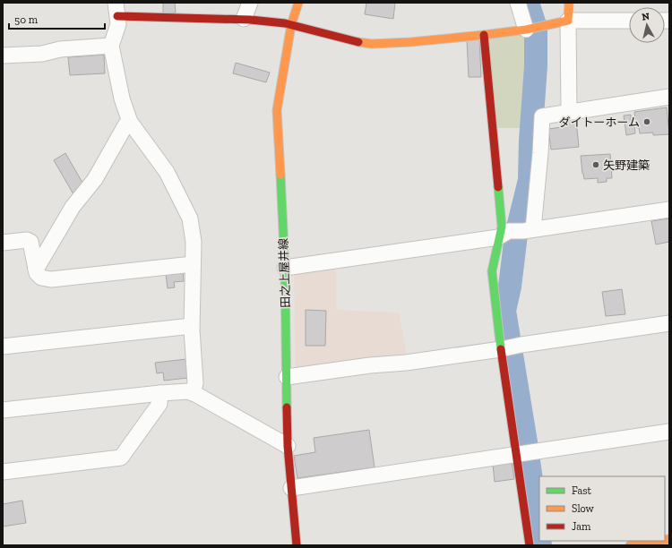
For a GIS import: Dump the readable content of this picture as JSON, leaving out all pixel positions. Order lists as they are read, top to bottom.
{
  "streets": {
    "street": ["田之上屋井線"]
  },
  "places": ["ダイトーホーム", "矢野建築"],
  "legend": ["Fast", "Slow", "Jam"],
  "scale_bar": "50 m",
  "north": "top"
}
